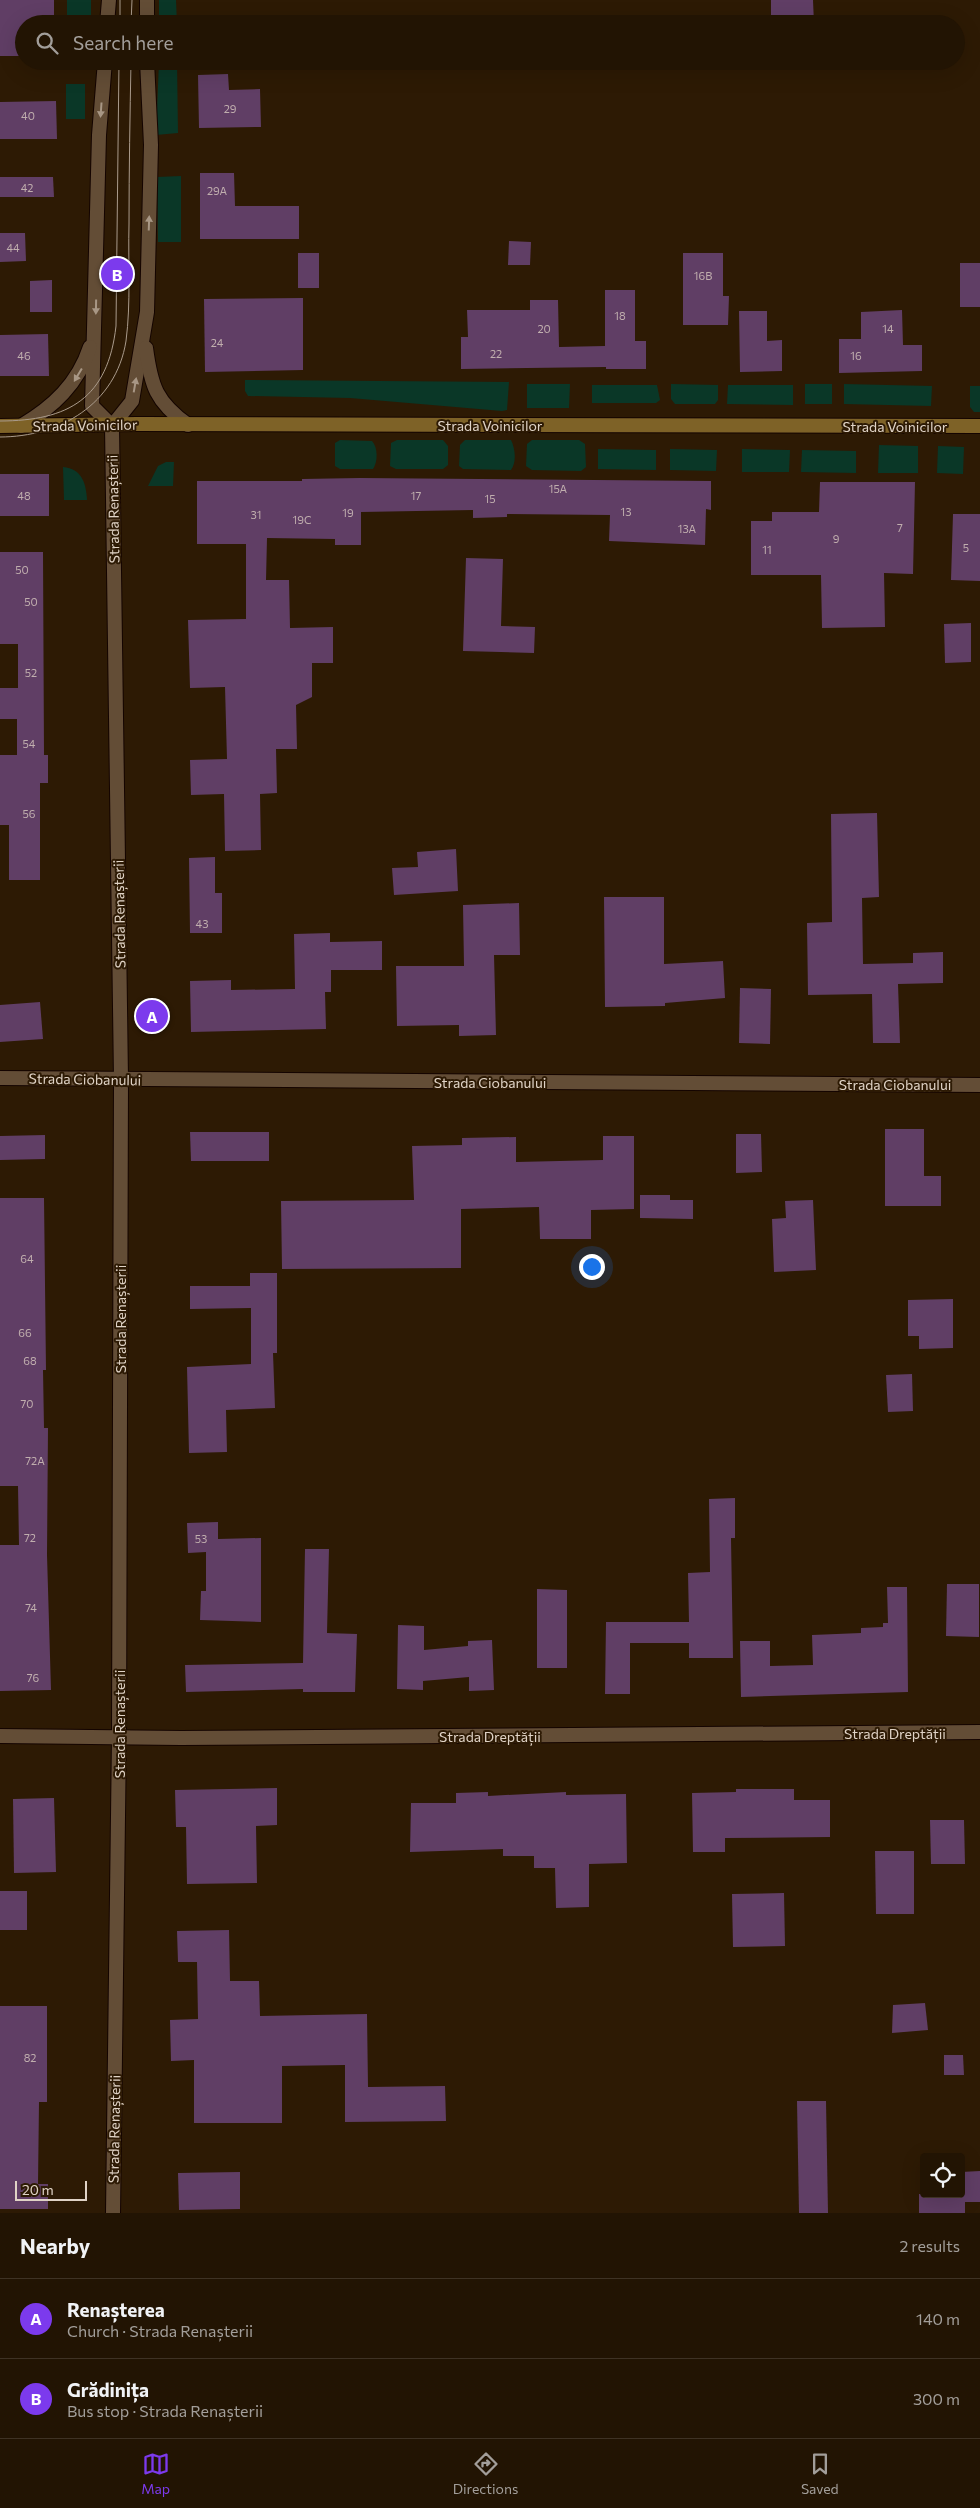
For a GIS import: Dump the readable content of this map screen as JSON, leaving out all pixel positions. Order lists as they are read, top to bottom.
{
  "streets": {
    "main road": ["Strada Voinicilor"],
    "street": ["Strada Renașterii", "Strada Ciobanului", "Strada Dreptății"]
  },
  "crossings": [
    ["Strada Voinicilor", "Strada Renașterii"],
    ["Strada Renașterii", "Strada Ciobanului"],
    ["Strada Renașterii", "Strada Dreptății"]
  ],
  "house_numbers": [
    "29",
    "40",
    "42",
    "29A",
    "44",
    "16B",
    "18",
    "20",
    "14",
    "24",
    "22",
    "46",
    "16",
    "15A",
    "48",
    "17",
    "15",
    "13",
    "19",
    "31",
    "19C",
    "7",
    "13A",
    "9",
    "5",
    "11",
    "50",
    "50",
    "52",
    "54",
    "56",
    "43",
    "64",
    "66",
    "68",
    "70",
    "72A",
    "72",
    "53",
    "74",
    "76",
    "82"
  ],
  "scale_bar": "20 m",
  "page": {
    "search": "Search here",
    "pins": ["B", "A"],
    "scale": "20 m",
    "heading": ["Nearby", "2 results"],
    "list": [
      {
        "mark": "A",
        "name": "Renașterea",
        "note": "Church · Strada Renașterii",
        "value": "140 m"
      },
      {
        "mark": "B",
        "name": "Grădinița",
        "note": "Bus stop · Strada Renașterii",
        "value": "300 m"
      }
    ],
    "nav": ["Map", "Directions", "Saved"]
  }
}
